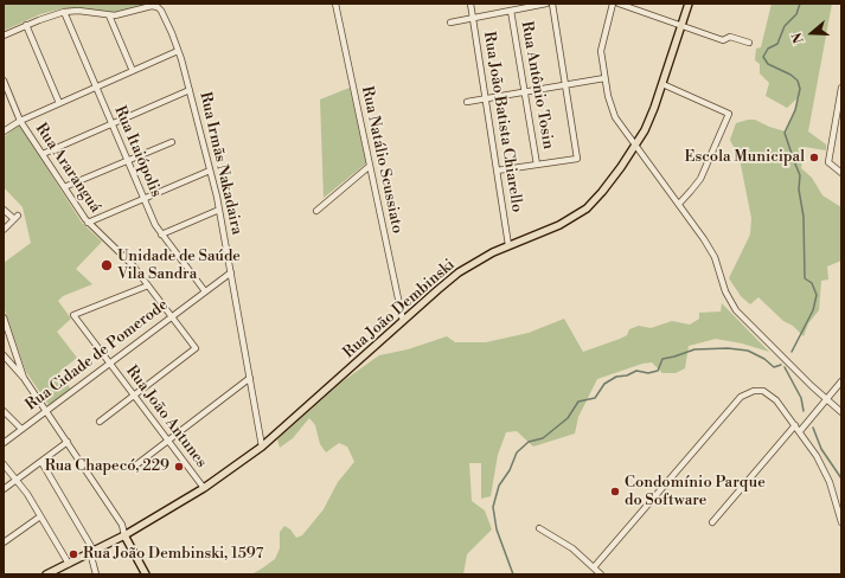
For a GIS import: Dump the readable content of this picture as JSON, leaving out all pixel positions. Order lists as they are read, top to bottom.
{
  "streets": {
    "main road": ["Rua João Dembinski"],
    "street": [
      "Rua Antônio Tosin",
      "Rua João Batista Chiarello",
      "Rua Itaiópolis",
      "Rua Natálio Scussiato",
      "Rua Irmãs Nakadaira",
      "Rua Araranguá",
      "Rua Cidade de Pomerode",
      "Rua João Antunes"
    ]
  },
  "crossings": [
    ["Rua João Batista Chiarello", "Rua João Dembinski"],
    ["Rua Itaiópolis", "Rua Cidade de Pomerode"],
    ["Rua Natálio Scussiato", "Rua João Dembinski"],
    ["Rua Irmãs Nakadaira", "Rua João Dembinski"],
    ["Rua Irmãs Nakadaira", "Rua Cidade de Pomerode"],
    ["Rua Araranguá", "Rua Cidade de Pomerode"],
    ["Rua Araranguá", "Rua João Antunes"],
    ["Rua João Dembinski", "Rua João Antunes"],
    ["Rua Cidade de Pomerode", "Rua João Antunes"]
  ],
  "places": [
    "Escola Municipal",
    "Unidade de Saúde Vila Sandra",
    "Rua Chapecó, 229",
    "Condomínio Parque do Software",
    "Rua João Dembinski, 1597"
  ],
  "north": "left"
}
